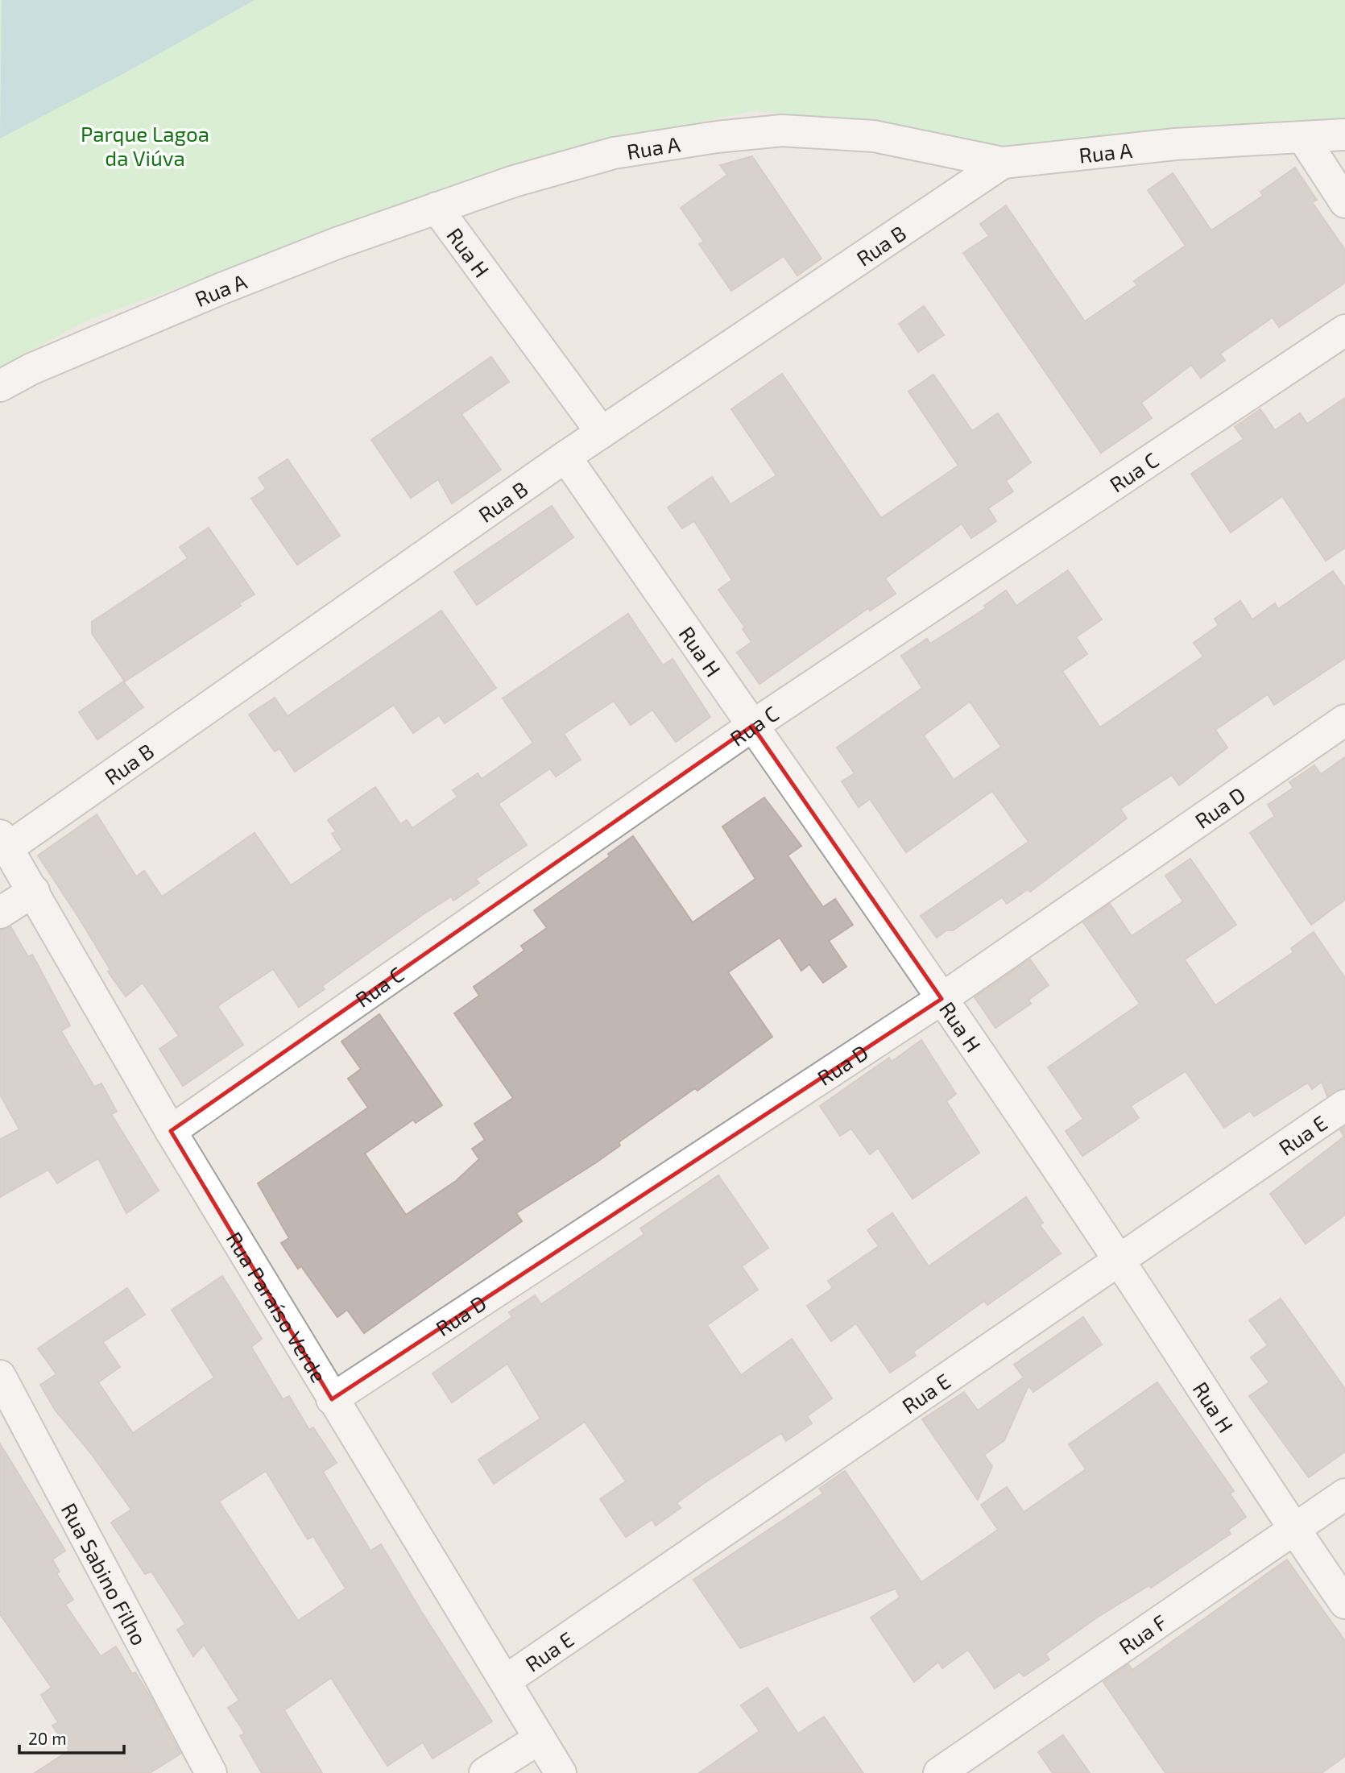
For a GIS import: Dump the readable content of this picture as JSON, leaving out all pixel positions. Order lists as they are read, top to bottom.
{
  "streets": {
    "street": [
      "Rua A",
      "Rua B",
      "Rua H",
      "Rua C",
      "Rua D",
      "Rua E",
      "Rua Paraíso Verde",
      "Rua Sabino Filho",
      "Rua F"
    ]
  },
  "crossings": [
    ["Rua A", "Rua B"],
    ["Rua A", "Rua H"],
    ["Rua B", "Rua H"],
    ["Rua B", "Rua Paraíso Verde"],
    ["Rua H", "Rua C"],
    ["Rua H", "Rua D"],
    ["Rua H", "Rua E"],
    ["Rua H", "Rua F"],
    ["Rua C", "Rua Paraíso Verde"],
    ["Rua D", "Rua Paraíso Verde"],
    ["Rua E", "Rua Paraíso Verde"]
  ],
  "parks": ["Parque Lagoa da Viúva"],
  "scale_bar": "20 m"
}
